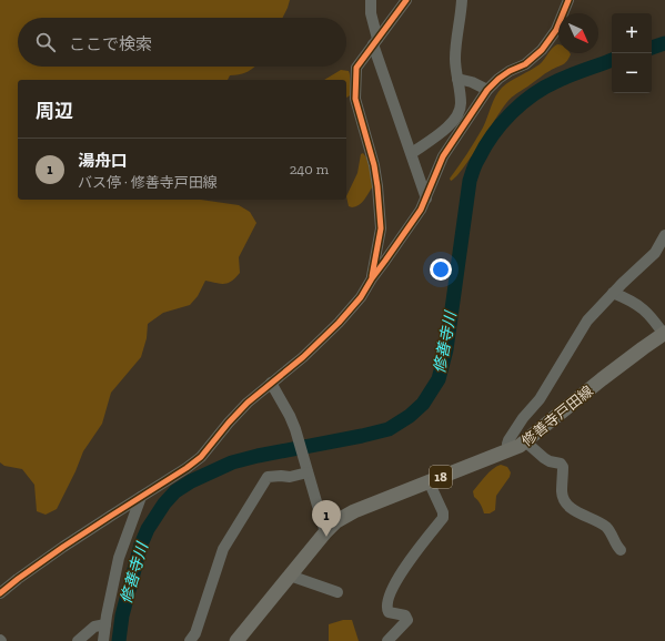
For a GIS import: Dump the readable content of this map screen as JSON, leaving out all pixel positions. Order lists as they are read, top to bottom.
{
  "streets": {
    "main road": ["修善寺戸田線", "18"]
  },
  "water": ["修善寺川"],
  "north": "bottom right",
  "page": {
    "map_buttons": ["+", "−"],
    "search": "ここで検索",
    "heading": "周辺",
    "list": [
      {
        "mark": "1",
        "name": "湯舟口",
        "note": "バス停 · 修善寺戸田線",
        "value": "240 m"
      }
    ],
    "pins": "1"
  }
}
